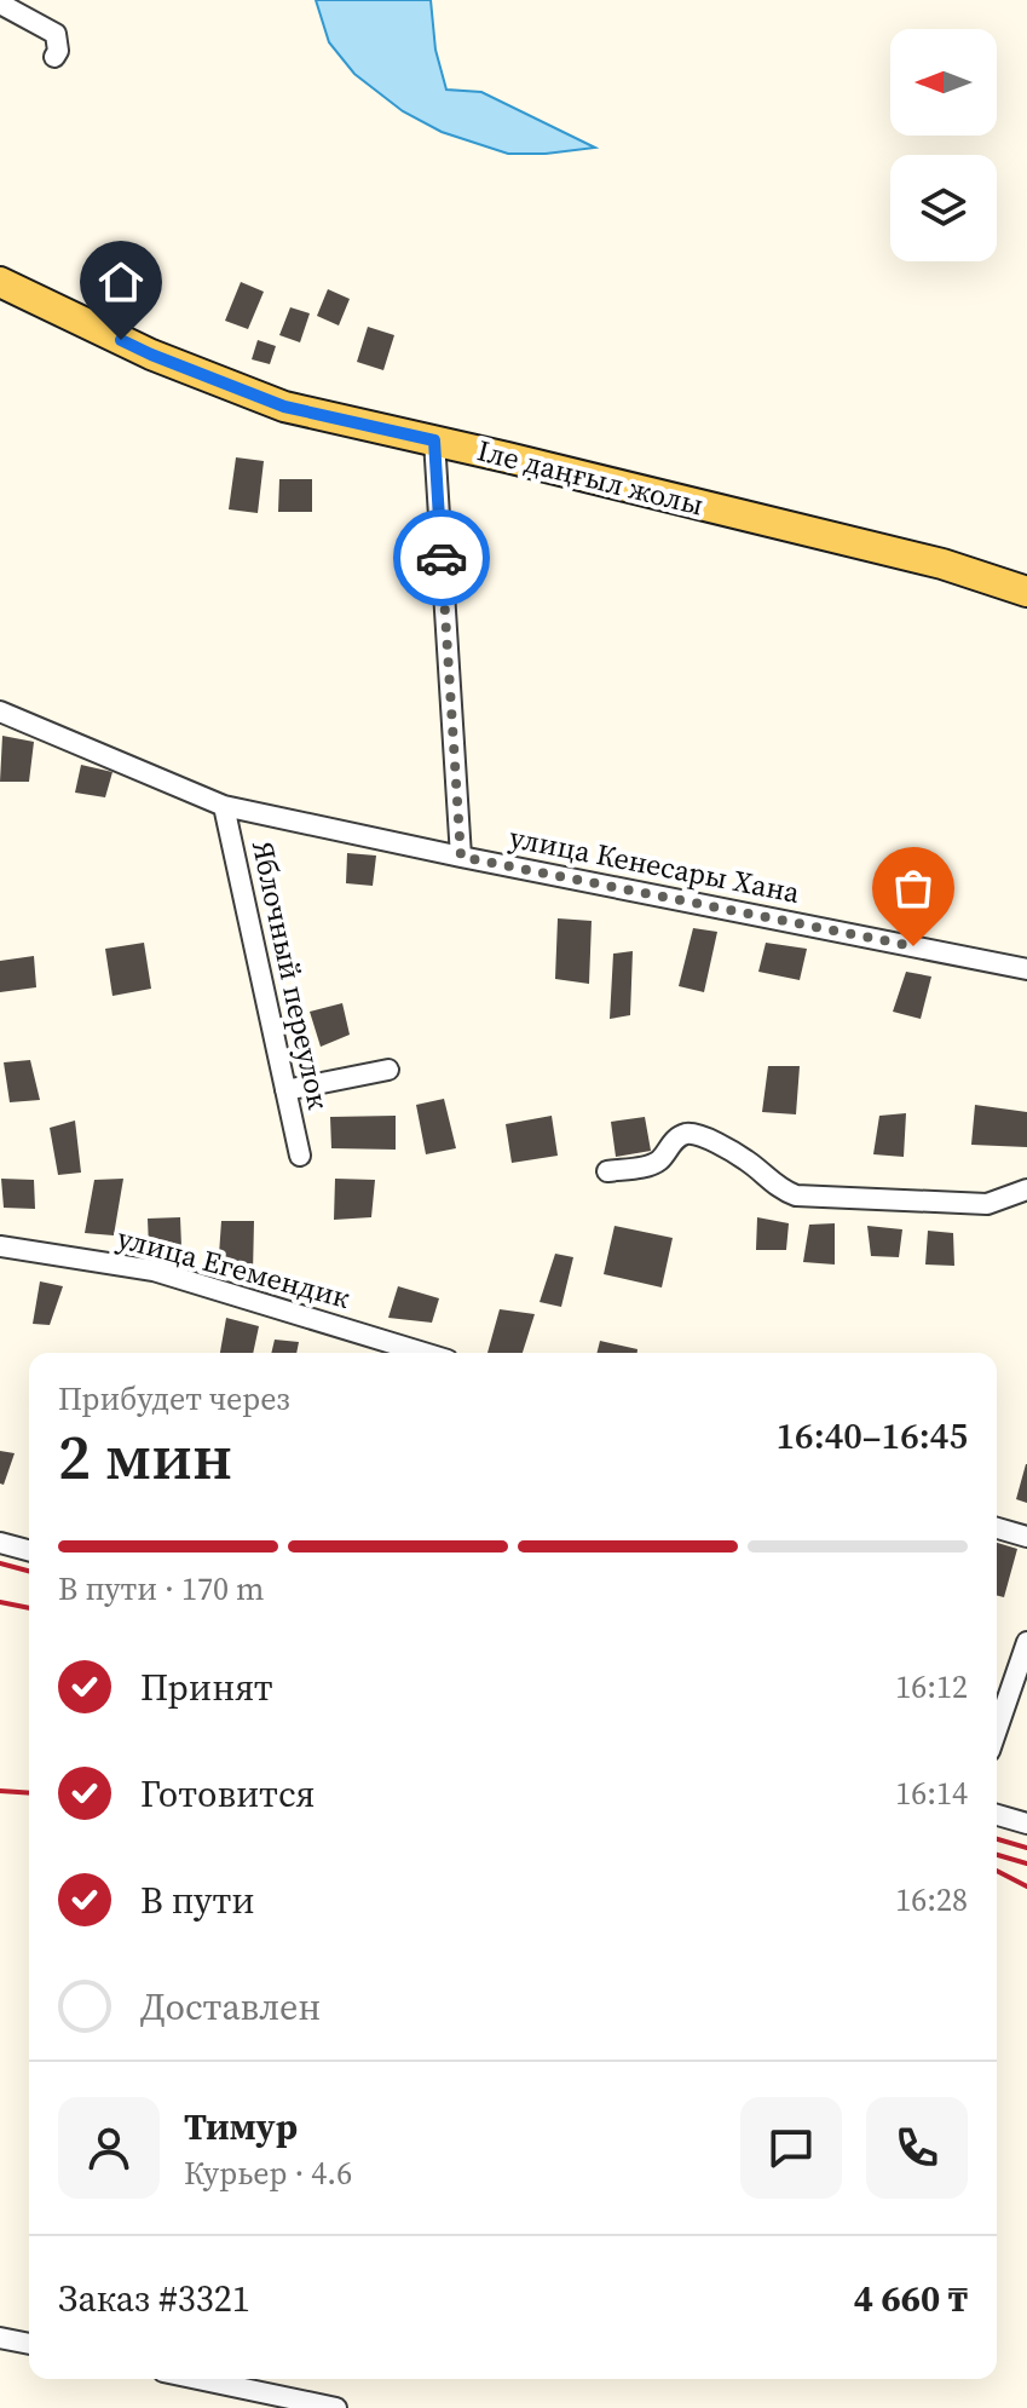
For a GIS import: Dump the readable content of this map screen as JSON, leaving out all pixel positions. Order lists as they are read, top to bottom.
{
  "streets": {
    "main road": ["Іле даңғыл жолы"],
    "street": ["улица Кенесары Хана", "Яблочный переулок", "улица Егемендик"]
  },
  "crossings": [
    ["улица Кенесары Хана", "Яблочный переулок"]
  ],
  "north": "left",
  "page": {
    "heading": ["2 мин", "Прибудет через", "16:40–16:45"],
    "panel": [
      "Тимур",
      "Курьер · 4.6",
      "Заказ #3321",
      "4 660 ₸"
    ],
    "bar": "В пути · 170 m",
    "list": [
      ["Принят", "16:12"],
      ["Готовится", "16:14"],
      ["В пути", "16:28"],
      "Доставлен"
    ]
  }
}
